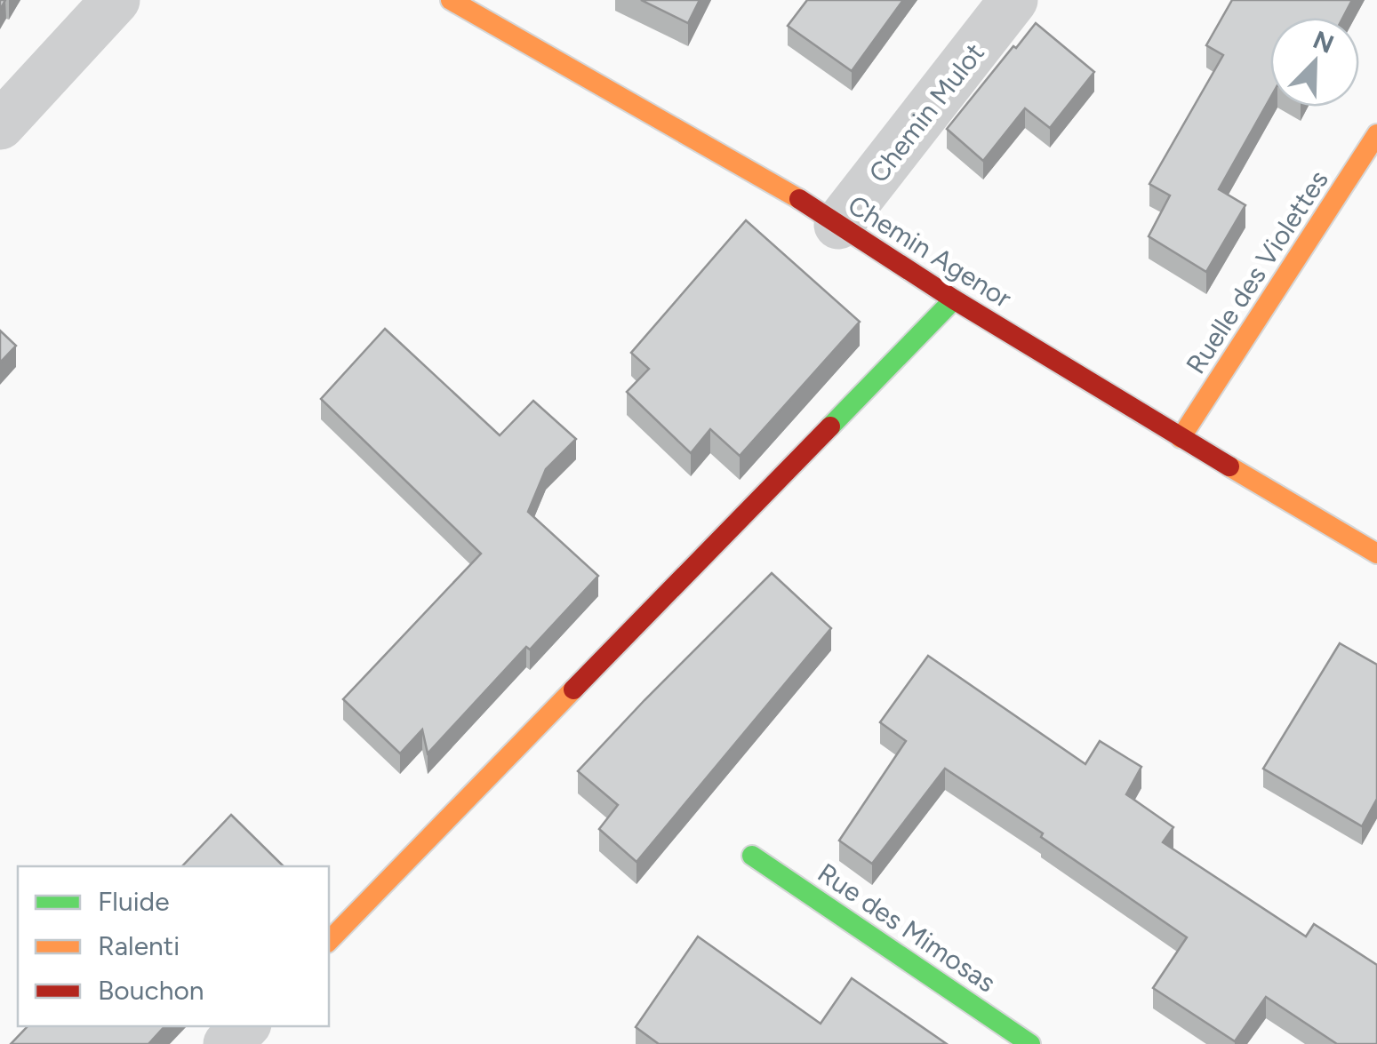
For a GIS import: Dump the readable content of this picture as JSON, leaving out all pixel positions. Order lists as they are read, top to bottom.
{
  "streets": {
    "street": [
      "Chemin Mulot",
      "Chemin Agenor",
      "Ruelle des Violettes",
      "Rue des Mimosas"
    ]
  },
  "crossings": [
    ["Chemin Mulot", "Chemin Agenor"],
    ["Chemin Agenor", "Ruelle des Violettes"]
  ],
  "legend": ["Fluide", "Ralenti", "Bouchon"],
  "north": "top right"
}
